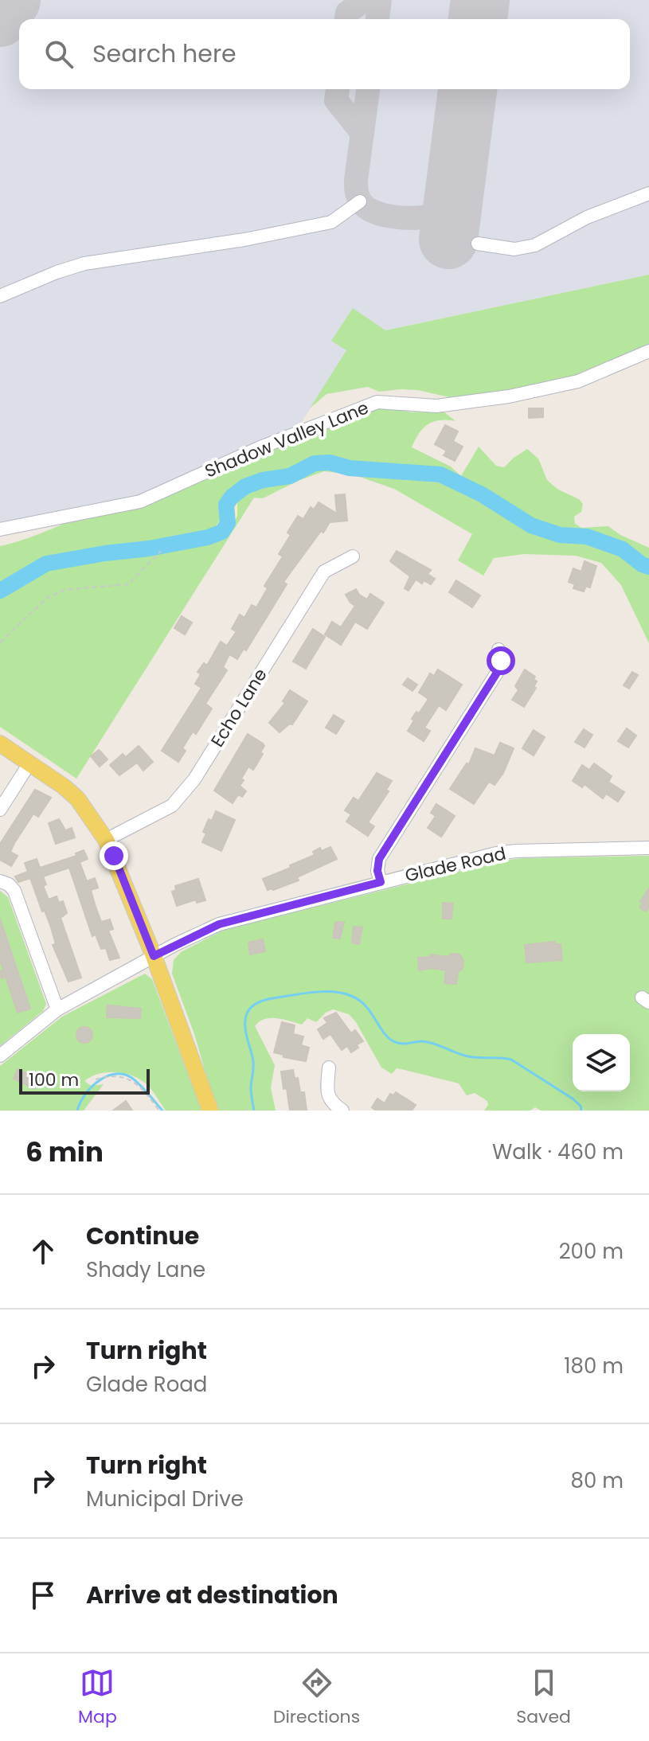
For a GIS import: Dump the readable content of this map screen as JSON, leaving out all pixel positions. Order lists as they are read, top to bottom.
{
  "streets": {
    "street": ["Shadow Valley Lane", "Echo Lane", "Glade Road"]
  },
  "scale_bar": "100 m",
  "page": {
    "search": "Search here",
    "scale": "100 m",
    "heading": ["6 min", "Walk · 460 m"],
    "list": [
      ["Continue", "Shady Lane", "200 m"],
      ["Turn right", "Glade Road", "180 m"],
      ["Turn right", "Municipal Drive", "80 m"],
      "Arrive at destination"
    ],
    "nav": ["Map", "Directions", "Saved"]
  }
}
